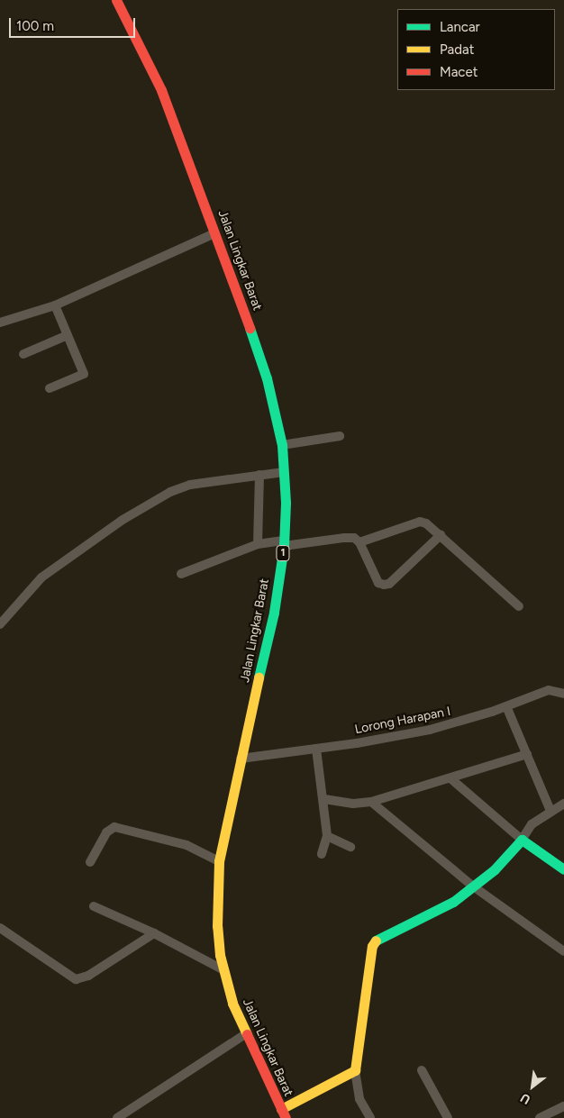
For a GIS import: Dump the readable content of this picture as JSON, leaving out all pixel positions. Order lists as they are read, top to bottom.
{
  "streets": {
    "main road": ["Jalan Lingkar Barat", "1"],
    "street": ["Lorong Harapan I"]
  },
  "crossings": [
    ["Jalan Lingkar Barat", "Lorong Harapan I"]
  ],
  "legend": ["Lancar", "Padat", "Macet"],
  "scale_bar": "100 m",
  "north": "bottom left"
}
